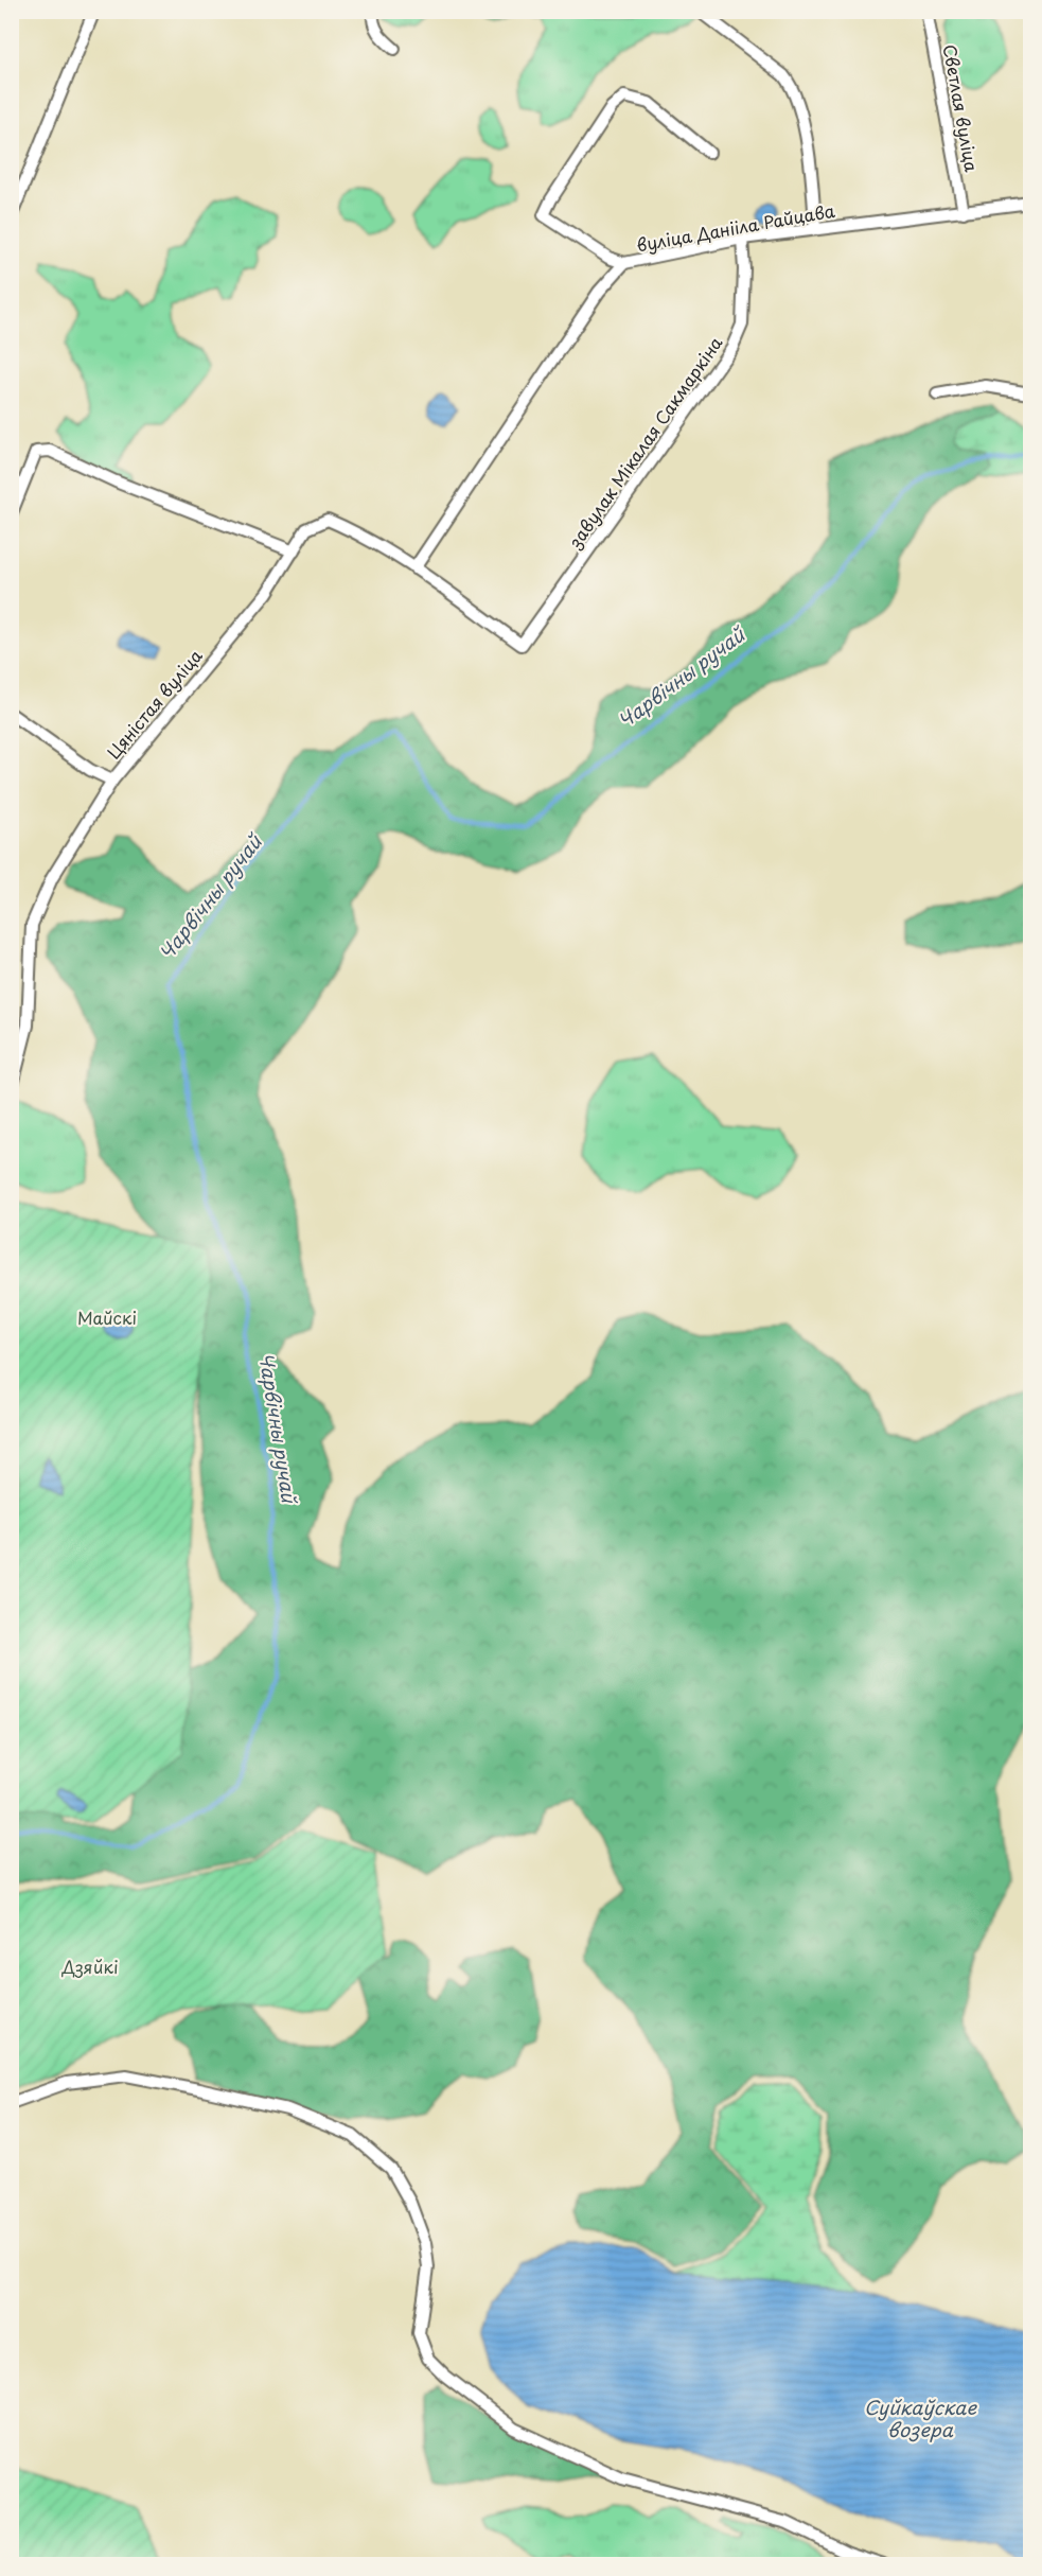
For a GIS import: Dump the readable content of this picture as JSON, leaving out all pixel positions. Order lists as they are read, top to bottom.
{
  "streets": {
    "street": [
      "Светлая вуліца",
      "вуліца Данііла Райцава",
      "завулак Мікалая Сакмаркіна",
      "Цяністая вуліца"
    ]
  },
  "crossings": [
    ["Светлая вуліца", "вуліца Данііла Райцава"],
    ["вуліца Данііла Райцава", "завулак Мікалая Сакмаркіна"],
    ["вуліца Данііла Райцава", "Цяністая вуліца"],
    ["завулак Мікалая Сакмаркіна", "Цяністая вуліца"]
  ],
  "water": ["Чарвічны ручай", "Суйкаўскае возера"],
  "parks": ["Майскі", "Дзяйкі"]
}
